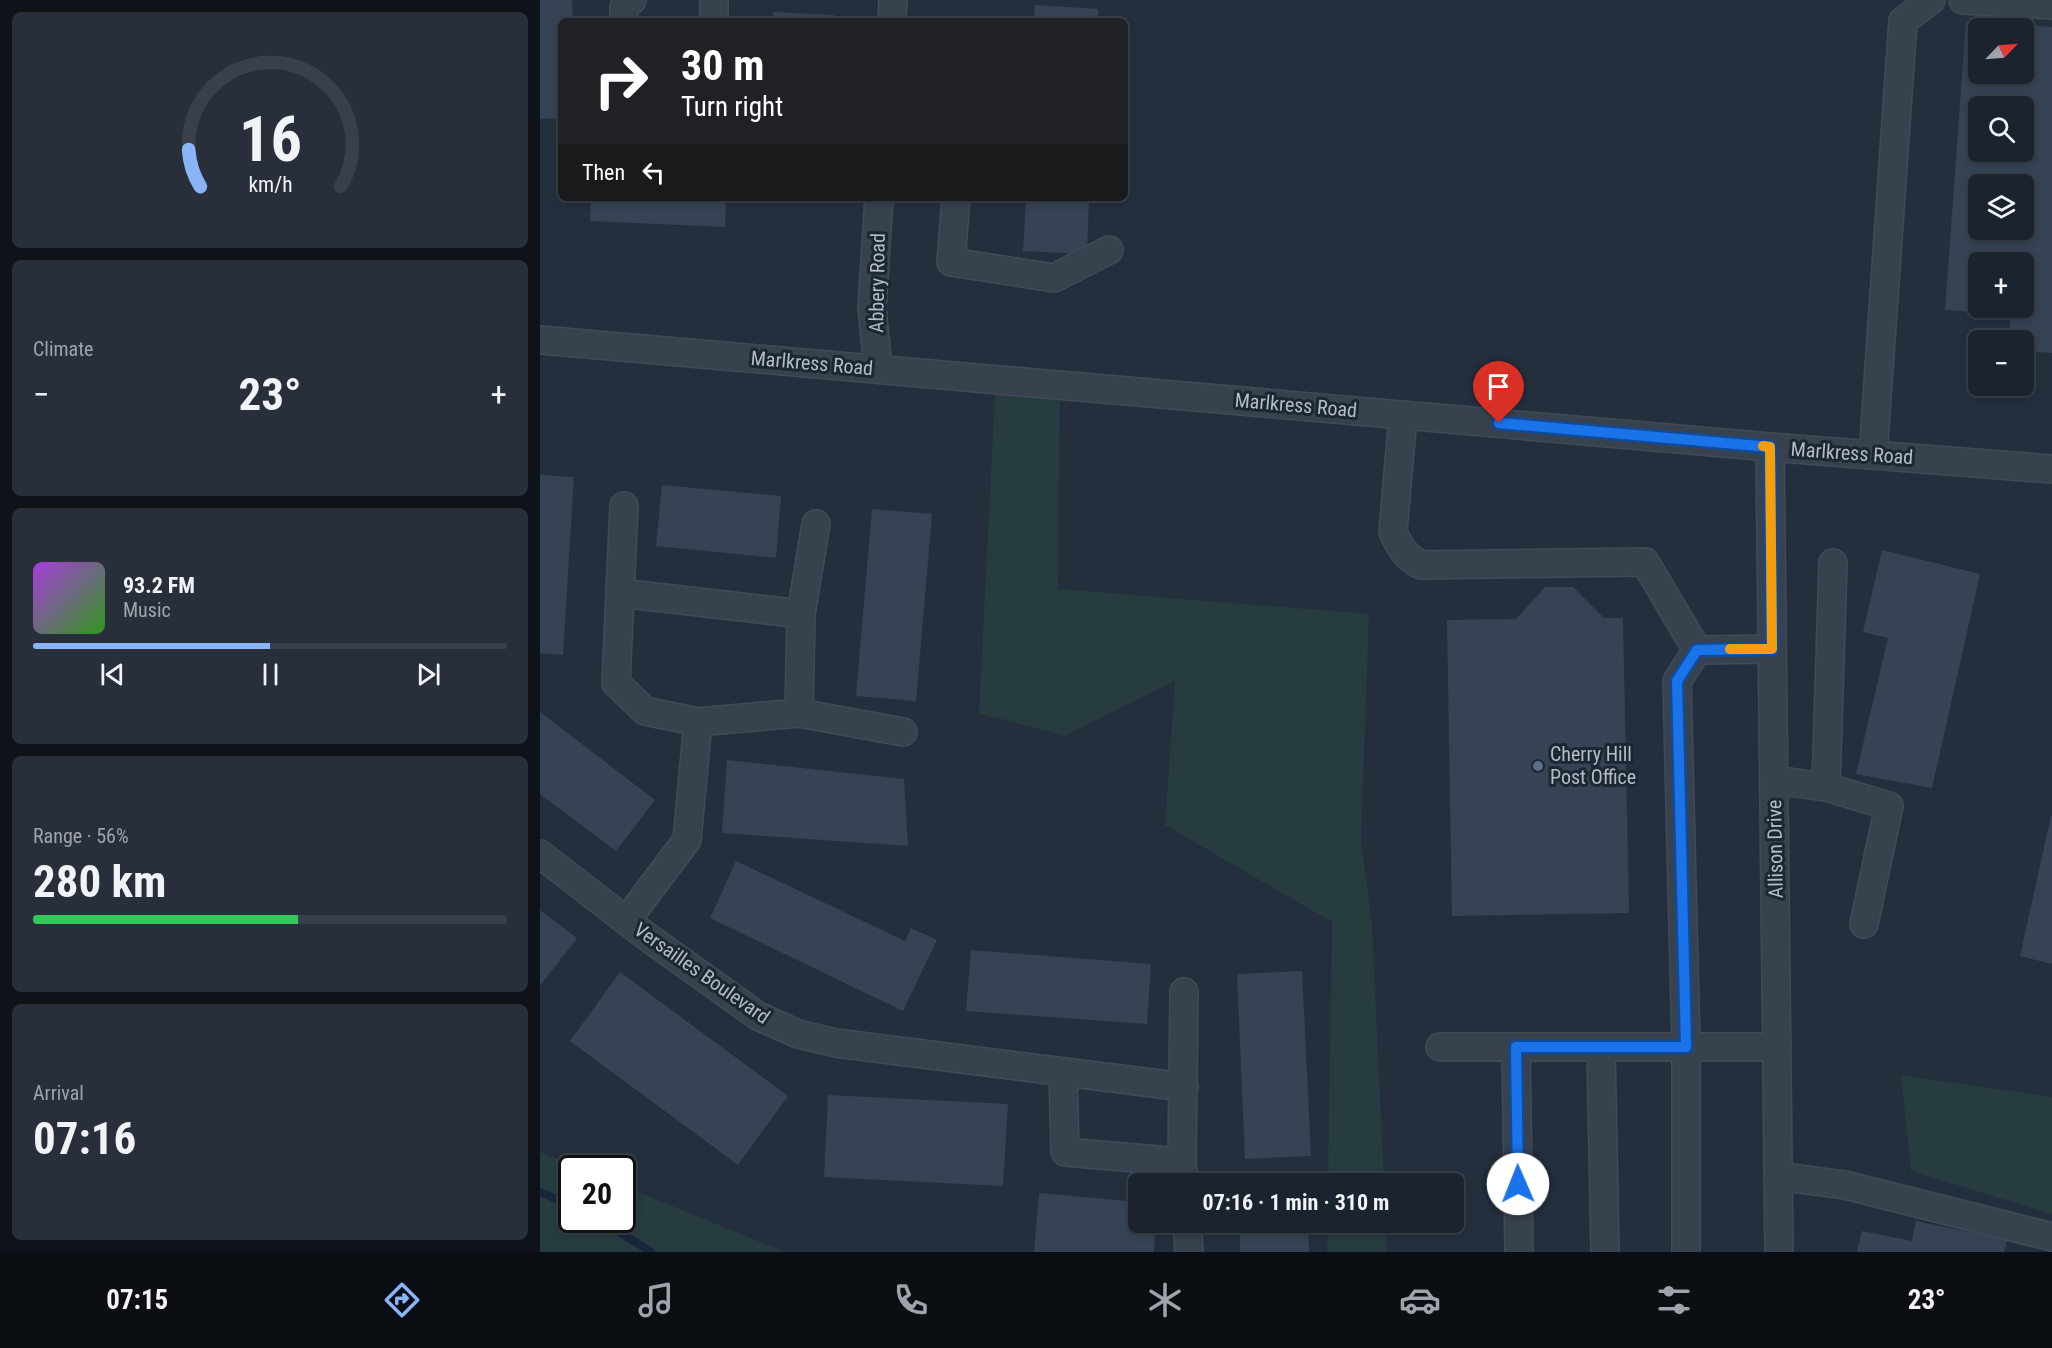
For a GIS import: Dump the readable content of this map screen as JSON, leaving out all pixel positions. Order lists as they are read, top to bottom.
{
  "streets": {
    "street": [
      "Abbery Road",
      "Marlkress Road",
      "Allison Drive",
      "Versailles Boulevard"
    ]
  },
  "crossings": [
    ["Abbery Road", "Marlkress Road"],
    ["Marlkress Road", "Allison Drive"]
  ],
  "places": ["Cherry Hill Post Office"],
  "north": "top right",
  "page": {
    "map_buttons": ["+", "−"],
    "turn": ["30 m", "Turn right"],
    "then": "Then",
    "tile": [
      "Climate",
      ["Range · 56%", "280 km"],
      ["Arrival", "07:16"]
    ],
    "heat": ["−", "23°", "+"],
    "song": ["93.2 FM", "Music"],
    "limit": "20",
    "trip": "07:16 · 1 min · 310 m",
    "tabs": ["07:15", "23°"],
    "gauge": ["16", "km/h"]
  }
}
